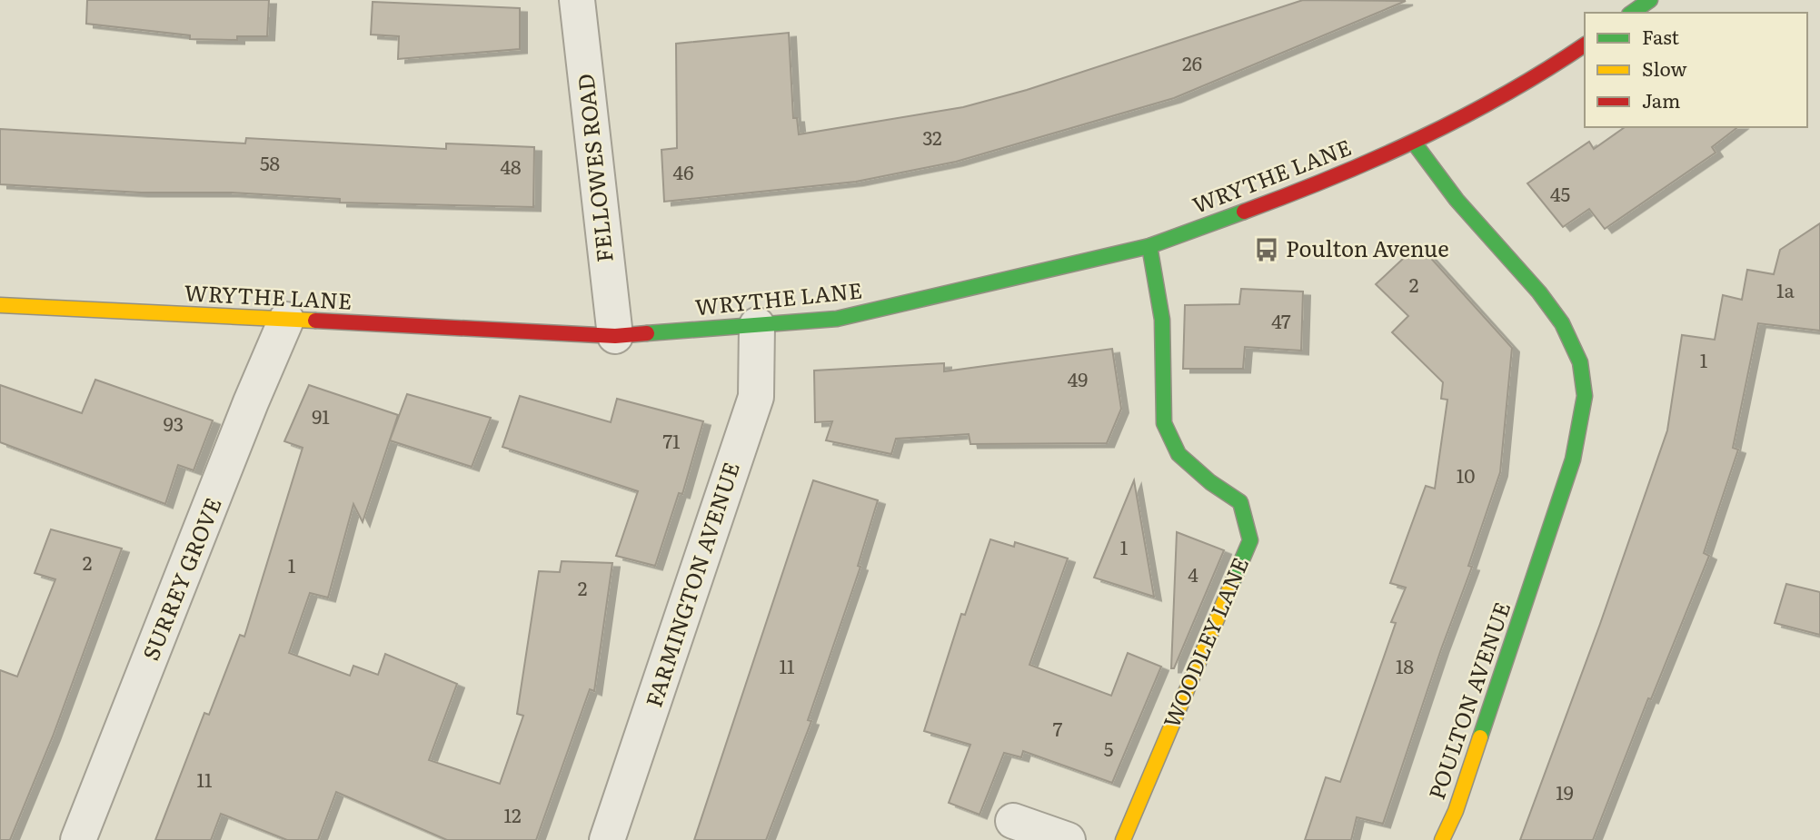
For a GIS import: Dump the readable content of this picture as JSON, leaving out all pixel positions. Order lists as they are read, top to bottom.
{
  "streets": {
    "main road": ["WRYTHE LANE", "WOODLEY LANE", "POULTON AVENUE"],
    "street": ["FELLOWES ROAD", "SURREY GROVE", "FARMINGTON AVENUE"]
  },
  "crossings": [
    ["FELLOWES ROAD", "WRYTHE LANE"],
    ["WRYTHE LANE", "SURREY GROVE"],
    ["WRYTHE LANE", "FARMINGTON AVENUE"],
    ["WRYTHE LANE", "WOODLEY LANE"],
    ["WRYTHE LANE", "POULTON AVENUE"]
  ],
  "places": {
    "bus stop": ["Poulton Avenue"]
  },
  "house_numbers": [
    "26",
    "32",
    "58",
    "48",
    "46",
    "45",
    "2",
    "1a",
    "47",
    "1",
    "49",
    "91",
    "93",
    "71",
    "10",
    "1",
    "2",
    "1",
    "4",
    "2",
    "11",
    "18",
    "7",
    "5",
    "11",
    "19",
    "12"
  ],
  "legend": ["Fast", "Slow", "Jam"]
}
